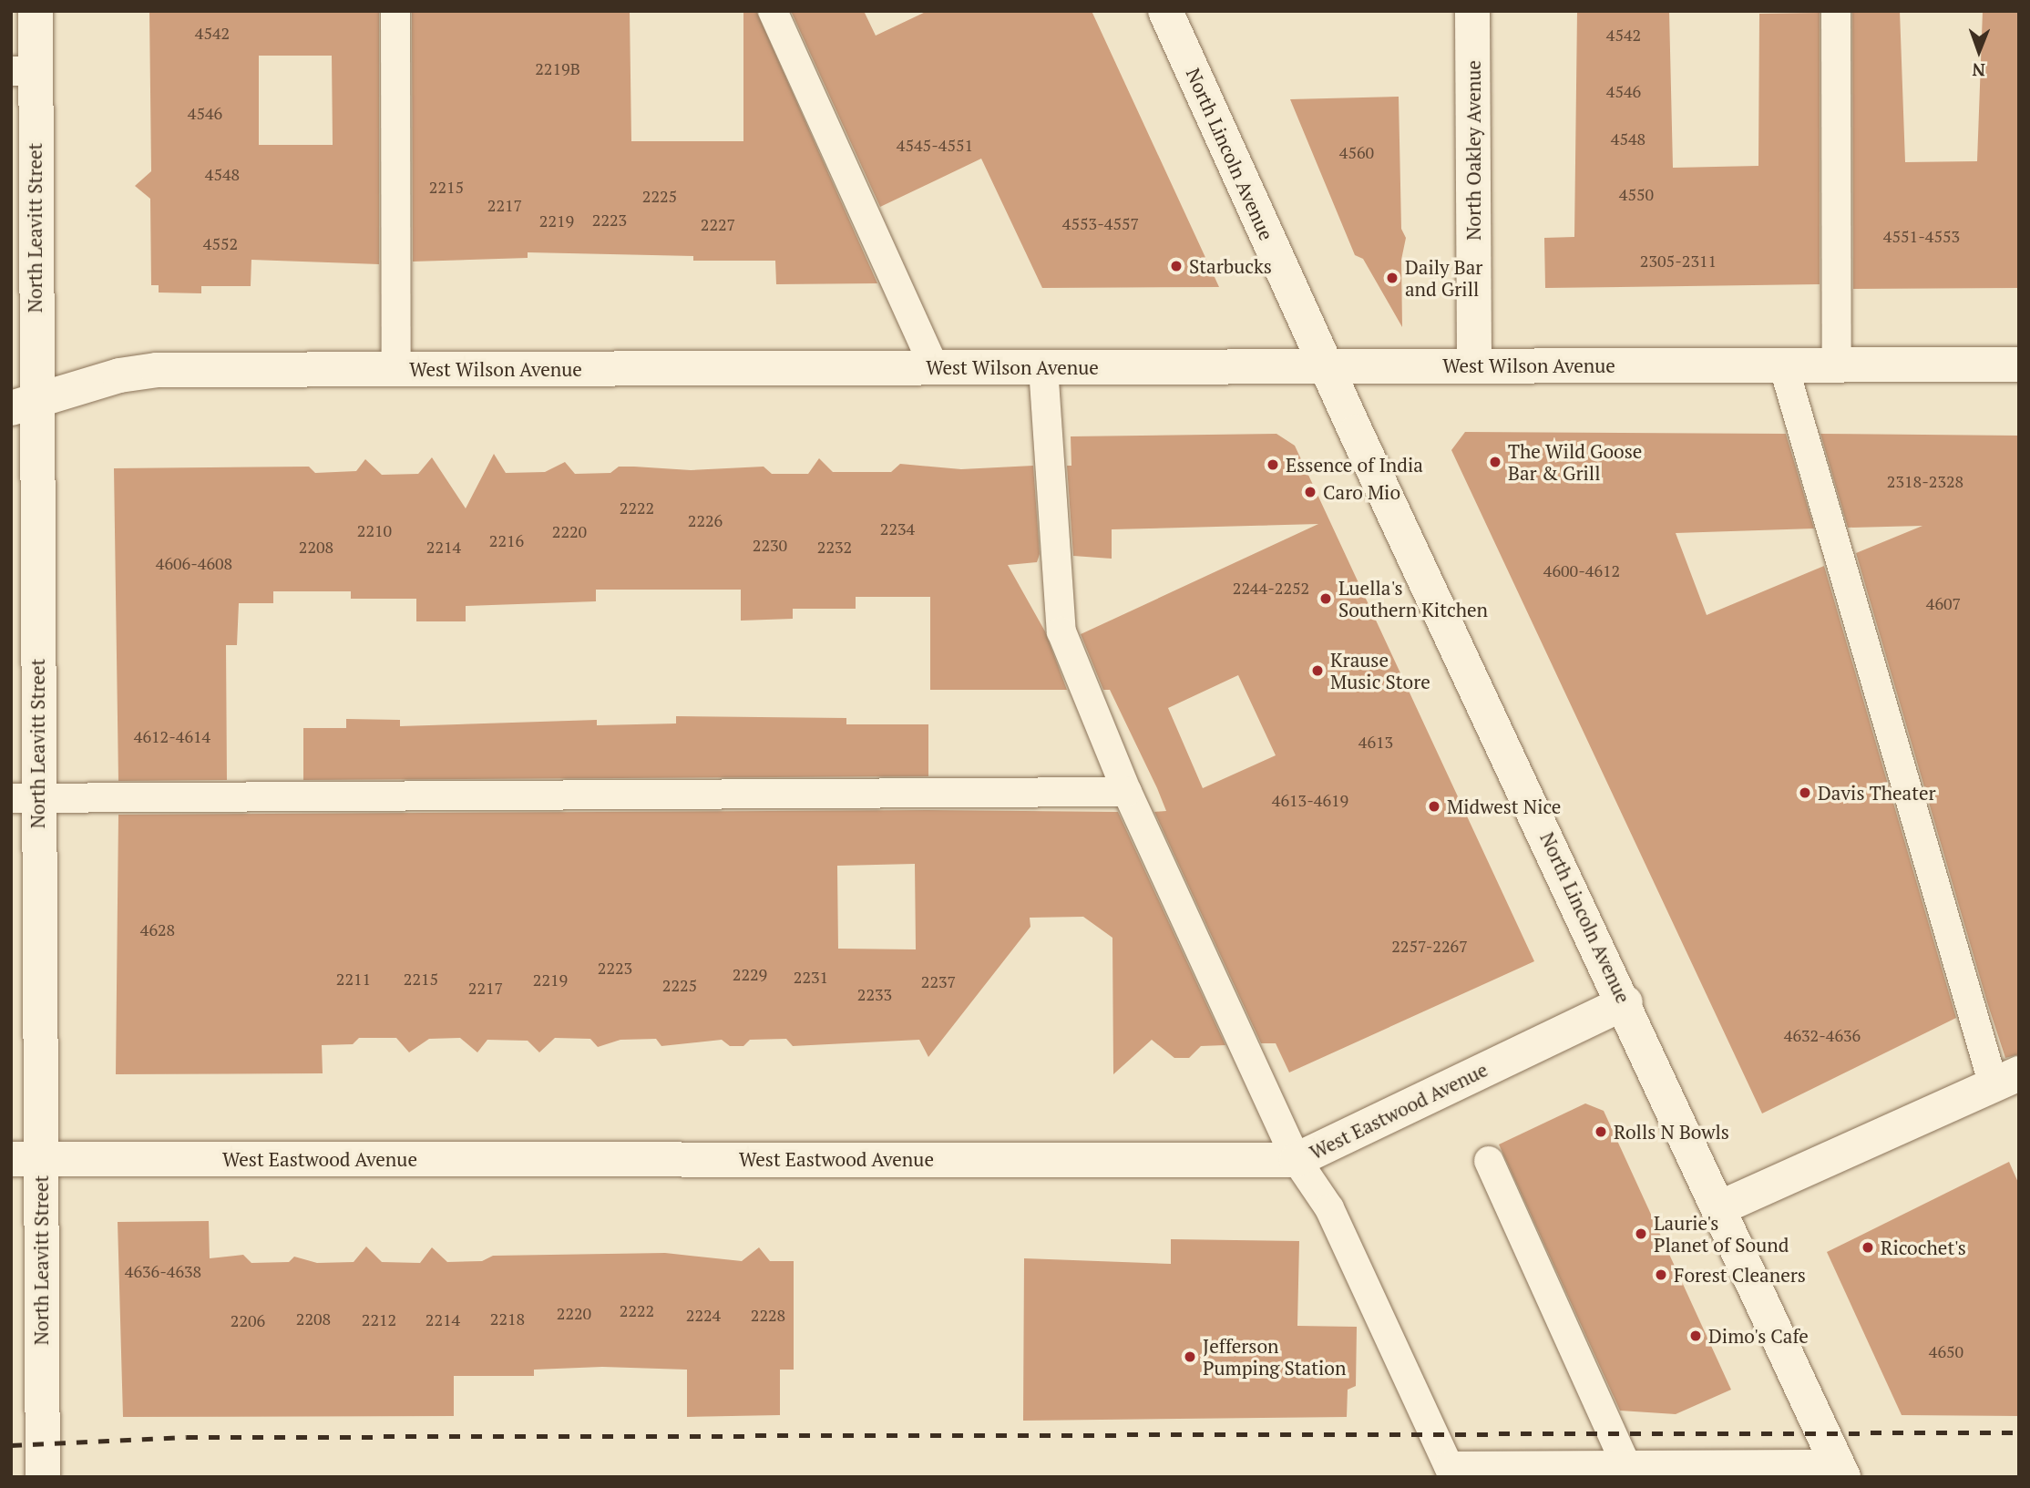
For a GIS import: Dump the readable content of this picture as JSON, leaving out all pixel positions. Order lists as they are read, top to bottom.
{
  "streets": {
    "street": [
      "North Oakley Avenue",
      "North Lincoln Avenue",
      "North Leavitt Street",
      "West Wilson Avenue",
      "West Eastwood Avenue"
    ]
  },
  "crossings": [
    ["North Oakley Avenue", "West Wilson Avenue"],
    ["North Lincoln Avenue", "West Wilson Avenue"],
    ["North Lincoln Avenue", "West Eastwood Avenue"],
    ["North Leavitt Street", "West Wilson Avenue"],
    ["North Leavitt Street", "West Eastwood Avenue"]
  ],
  "places": [
    "Starbucks",
    "Daily Bar and Grill",
    "The Wild Goose Bar & Grill",
    "Essence of India",
    "Caro Mio",
    "Luella's Southern Kitchen",
    "Krause Music Store",
    "Davis Theater",
    "Midwest Nice",
    "Rolls N Bowls",
    "Laurie's Planet of Sound",
    "Ricochet's",
    "Forest Cleaners",
    "Dimo's Cafe",
    "Jefferson Pumping Station"
  ],
  "house_numbers": [
    "4542",
    "4542",
    "2219B",
    "4546",
    "4546",
    "4548",
    "4545-4551",
    "4560",
    "4548",
    "2215",
    "4550",
    "2225",
    "2217",
    "2223",
    "2219",
    "4553-4557",
    "2227",
    "4551-4553",
    "4552",
    "2305-2311",
    "2318-2328",
    "2222",
    "2226",
    "2234",
    "2210",
    "2220",
    "2216",
    "2230",
    "2208",
    "2214",
    "2232",
    "4606-4608",
    "4600-4612",
    "2244-2252",
    "4607",
    "4612-4614",
    "4613",
    "4613-4619",
    "4628",
    "2257-2267",
    "2223",
    "2229",
    "2231",
    "2211",
    "2215",
    "2219",
    "2237",
    "2225",
    "2217",
    "2233",
    "4632-4636",
    "4636-4638",
    "2222",
    "2220",
    "2224",
    "2228",
    "2208",
    "2218",
    "2212",
    "2214",
    "2206",
    "4650"
  ],
  "north": "bottom"
}
